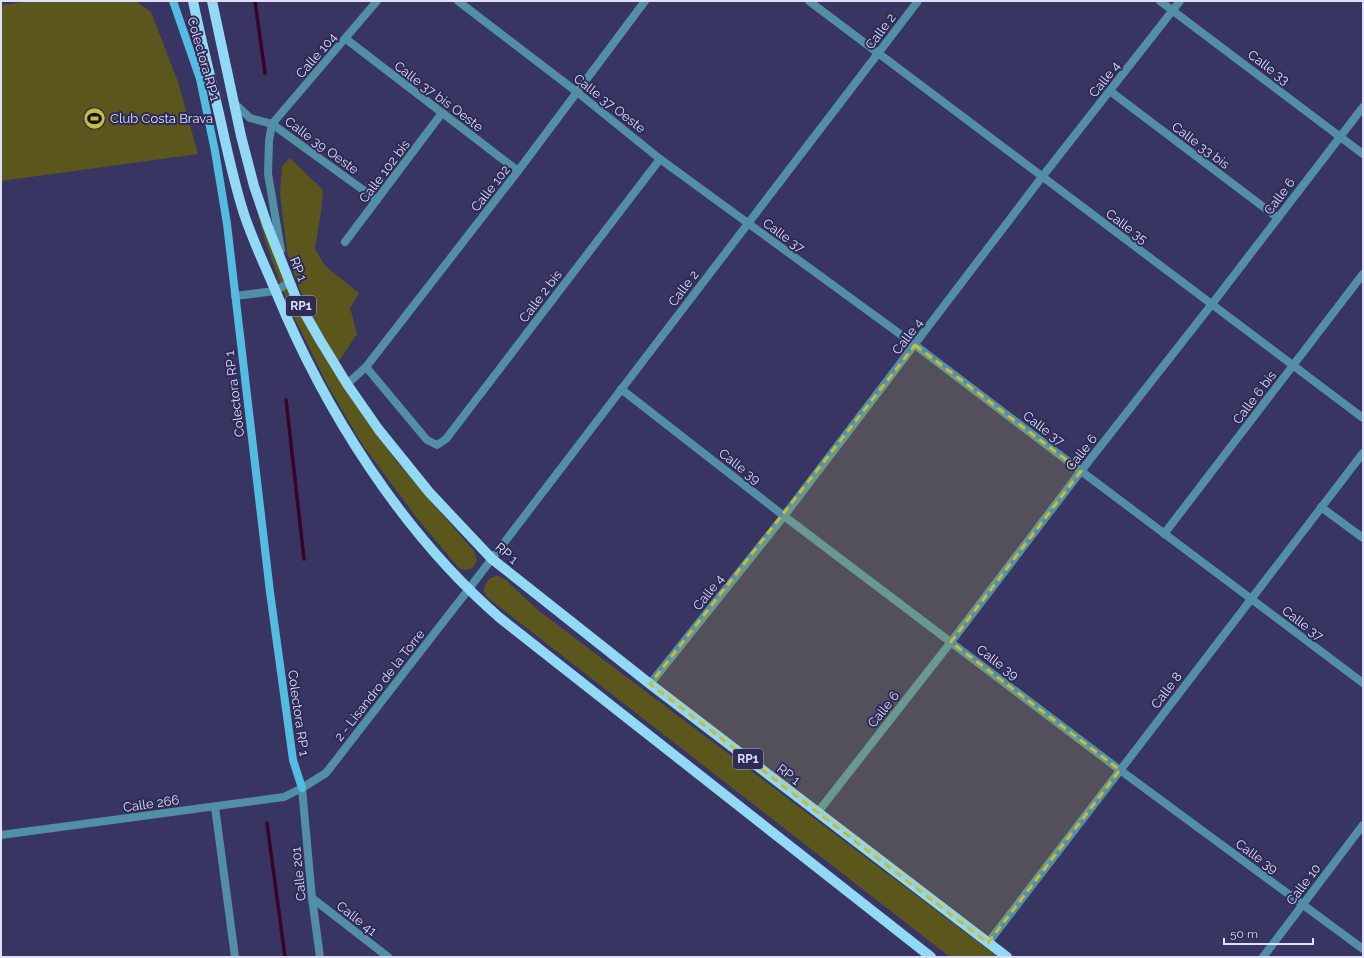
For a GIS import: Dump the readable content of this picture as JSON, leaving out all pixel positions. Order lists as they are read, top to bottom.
{
  "streets": {
    "main road": ["Colectora RP 1", "RP 1", "RP1"],
    "street": [
      "Calle 2",
      "Calle 104",
      "Calle 33",
      "Calle 4",
      "Calle 37 bis Oeste",
      "Calle 37 Oeste",
      "Calle 39 Oeste",
      "Calle 33 bis",
      "Calle 102 bis",
      "Calle 102",
      "Calle 6",
      "Calle 35",
      "Calle 37",
      "Calle 2 bis",
      "Calle 6 bis",
      "Calle 39",
      "2 - Lisandro de la Torre",
      "Calle 8",
      "Calle 266",
      "Calle 201",
      "Calle 10",
      "Calle 41"
    ]
  },
  "crossings": [
    ["Calle 2", "Calle 37 Oeste"],
    ["Calle 2", "Calle 35"],
    ["Calle 2", "Calle 37"],
    ["Calle 2", "RP 1"],
    ["Calle 2", "RP1"],
    ["Calle 2", "Calle 39"],
    ["Calle 2", "2 - Lisandro de la Torre"],
    ["Calle 104", "Calle 37 bis Oeste"],
    ["Calle 104", "Calle 39 Oeste"],
    ["Colectora RP 1", "2 - Lisandro de la Torre"],
    ["Colectora RP 1", "Calle 266"],
    ["Colectora RP 1", "Calle 201"],
    ["Calle 33", "Calle 4"],
    ["Calle 33", "Calle 6"],
    ["Calle 4", "Calle 33 bis"],
    ["Calle 4", "Calle 35"],
    ["Calle 4", "Calle 37"],
    ["Calle 4", "RP 1"],
    ["Calle 4", "Calle 39"],
    ["Calle 37 bis Oeste", "Calle 102 bis"],
    ["Calle 37 bis Oeste", "Calle 102"],
    ["Calle 37 Oeste", "Calle 102"],
    ["Calle 37 Oeste", "Calle 37"],
    ["Calle 37 Oeste", "Calle 2 bis"],
    ["Calle 39 Oeste", "Calle 102 bis"],
    ["Calle 33 bis", "Calle 6"],
    ["Calle 102", "RP 1"],
    ["Calle 102", "Calle 2 bis"],
    ["Calle 6", "Calle 35"],
    ["Calle 6", "Calle 37"],
    ["Calle 6", "RP 1"],
    ["Calle 6", "Calle 39"],
    ["Calle 35", "Calle 6 bis"],
    ["Calle 37", "Calle 6 bis"],
    ["Calle 37", "Calle 8"],
    ["RP 1", "Calle 8"],
    ["RP1", "2 - Lisandro de la Torre"],
    ["Calle 39", "Calle 8"],
    ["Calle 39", "Calle 10"],
    ["2 - Lisandro de la Torre", "Calle 266"],
    ["2 - Lisandro de la Torre", "Calle 201"],
    ["Calle 266", "Calle 201"],
    ["Calle 201", "Calle 41"]
  ],
  "places": {
    "sports": ["Club Costa Brava"]
  },
  "scale_bar": "50 m"
}
